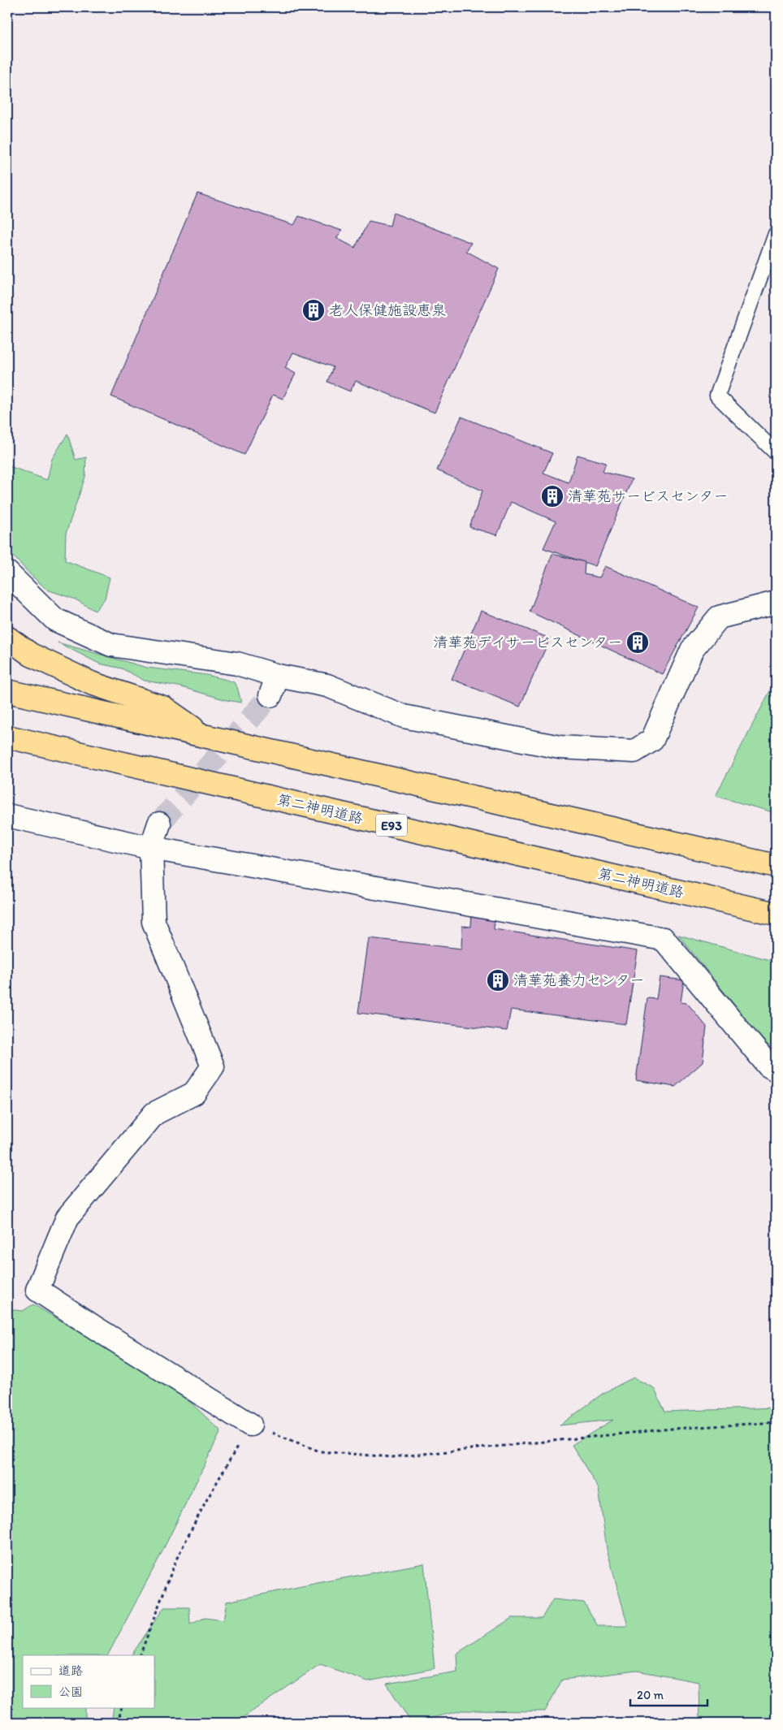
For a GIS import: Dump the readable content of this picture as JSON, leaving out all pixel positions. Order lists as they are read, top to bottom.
{
  "streets": {
    "highway": ["第二神明道路", "E93"]
  },
  "places": {
    "building": [
      "老人保健施設恵泉",
      "清華苑サービスセンター",
      "清華苑デイサービスセンター",
      "清華苑養力センター"
    ]
  },
  "legend": ["道路", "公園"],
  "scale_bar": "20 m"
}
